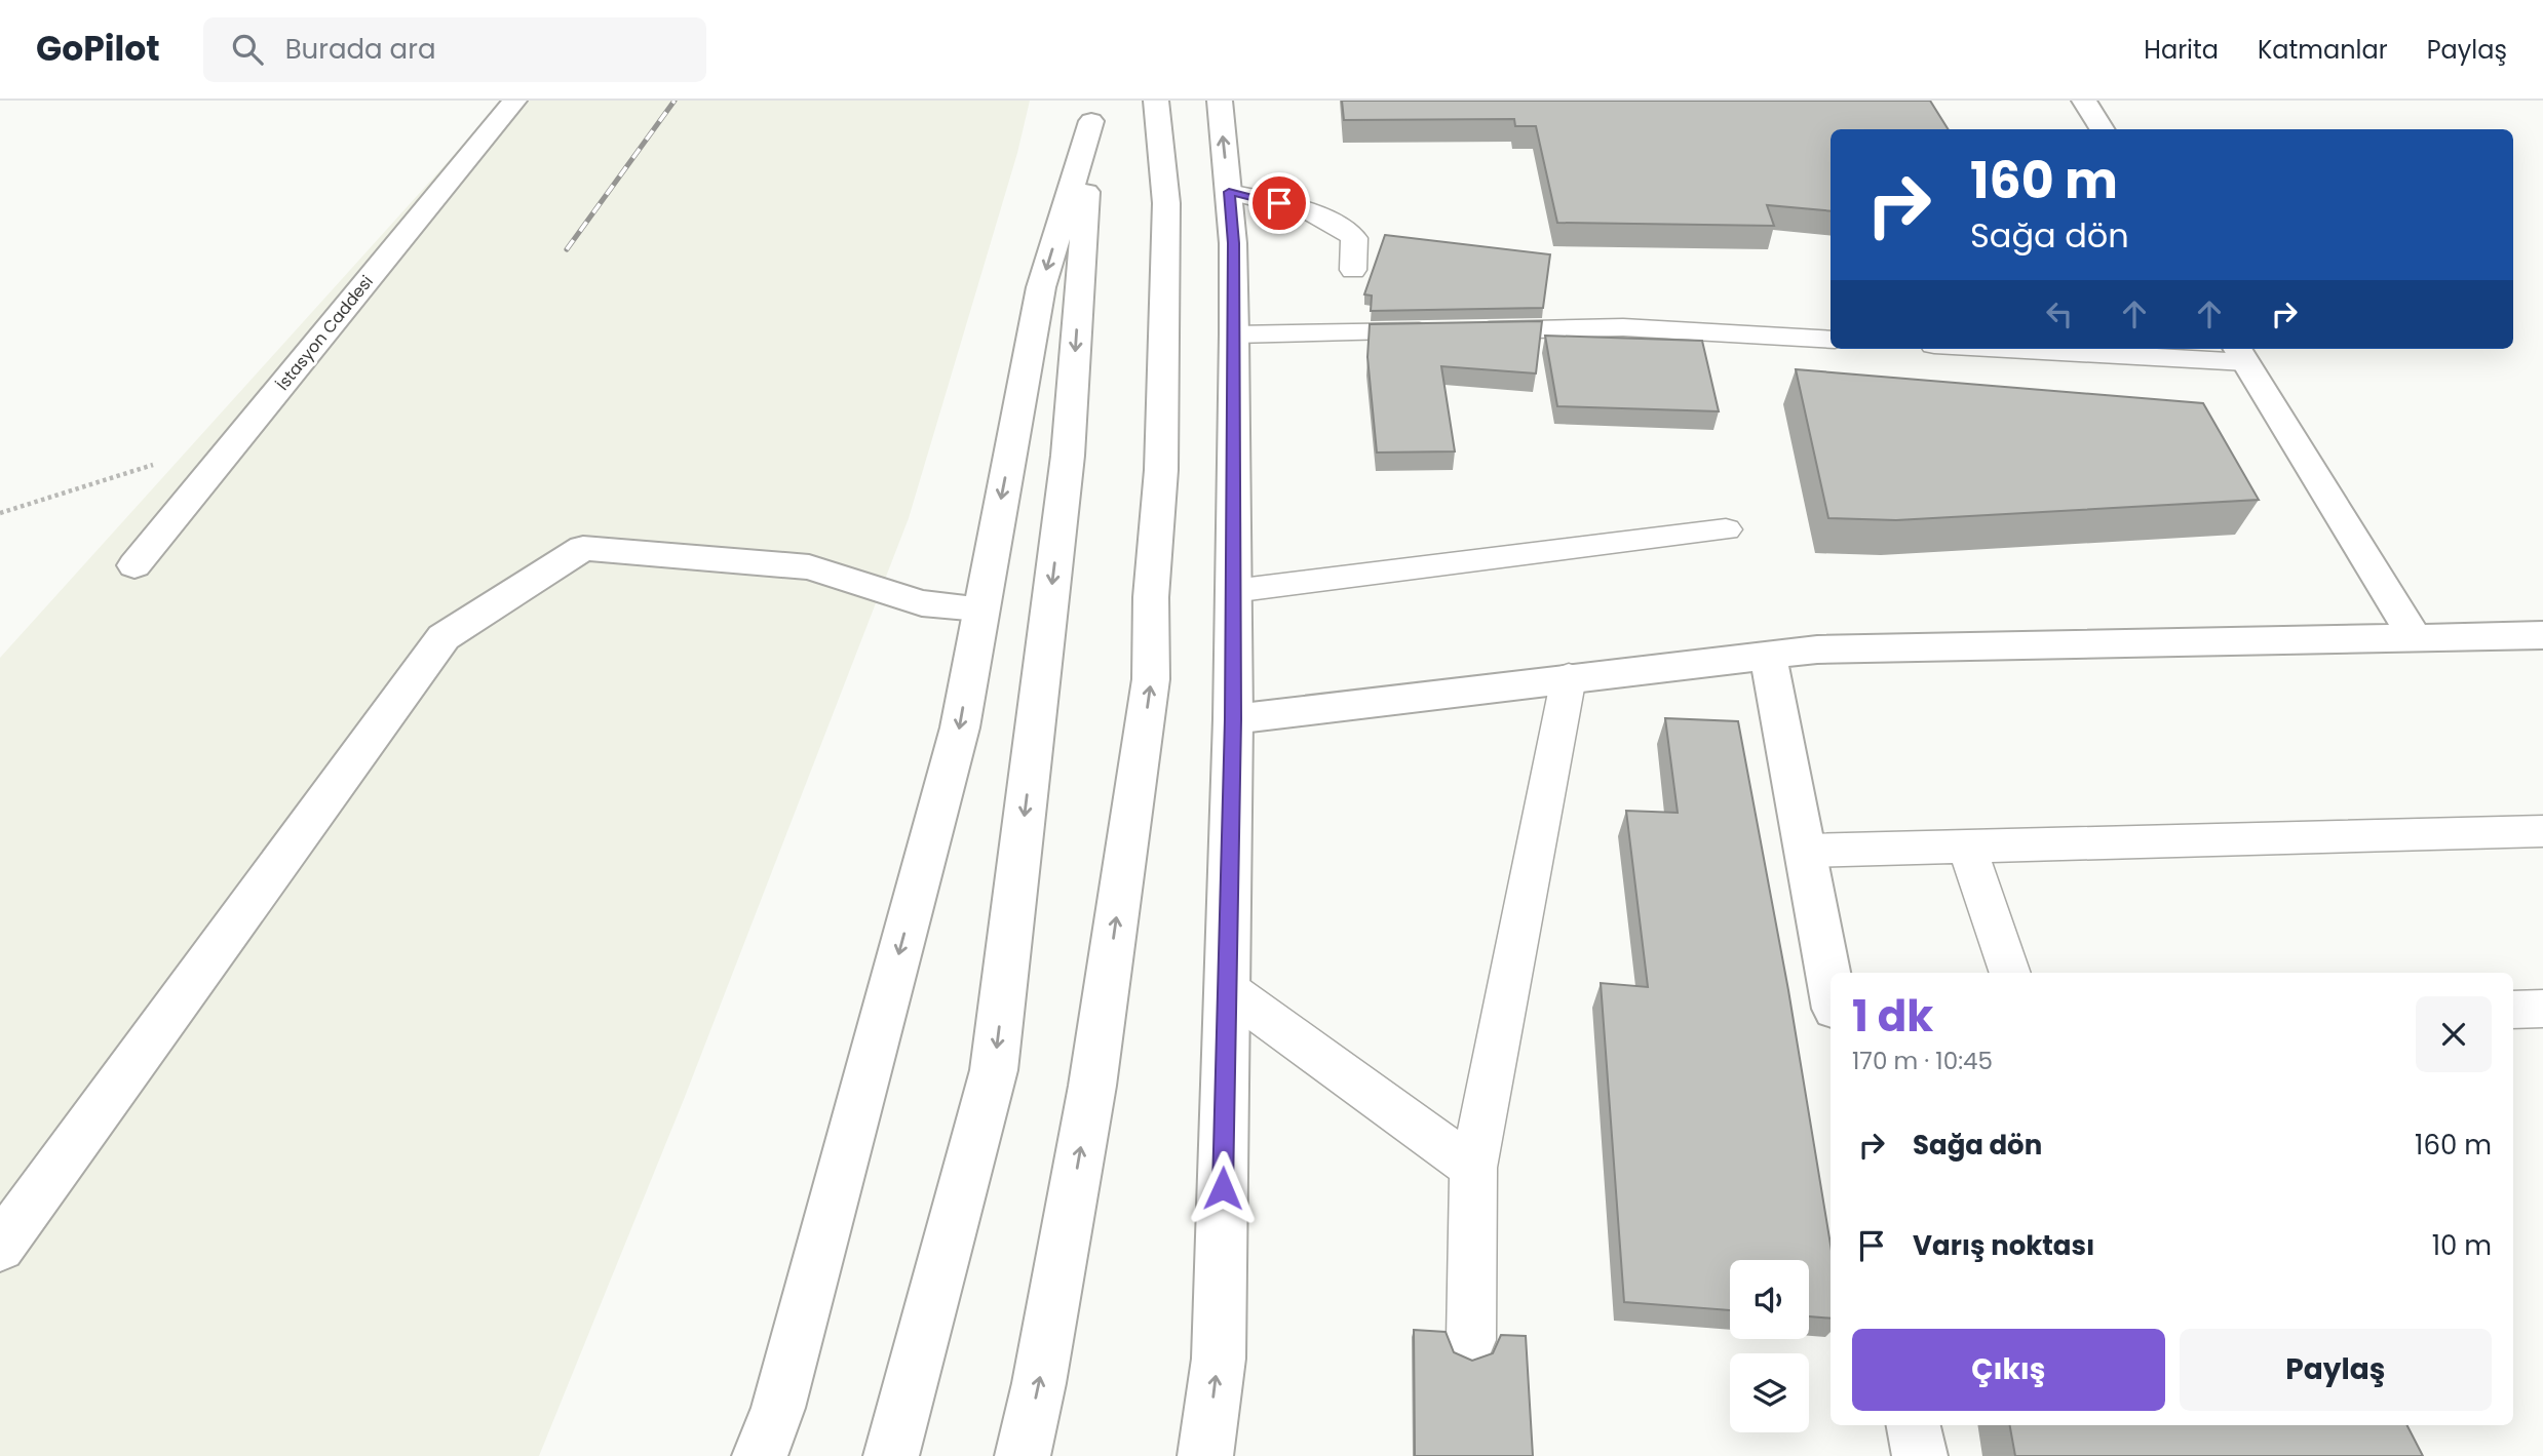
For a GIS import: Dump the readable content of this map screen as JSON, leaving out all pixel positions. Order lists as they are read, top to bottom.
{
  "streets": {
    "main road": ["İstasyon Caddesi"]
  },
  "page": {
    "header": "GoPilot",
    "search": "Burada ara",
    "nav": ["Harita", "Katmanlar", "Paylaş"],
    "turn": ["160 m", "Sağa dön"],
    "heading": ["1 dk", "170 m · 10:45"],
    "list": [
      {
        "name": "Sağa dön",
        "value": "160 m"
      },
      {
        "name": "Varış noktası",
        "value": "10 m"
      }
    ],
    "buttons": ["Çıkış", "Paylaş"]
  }
}
